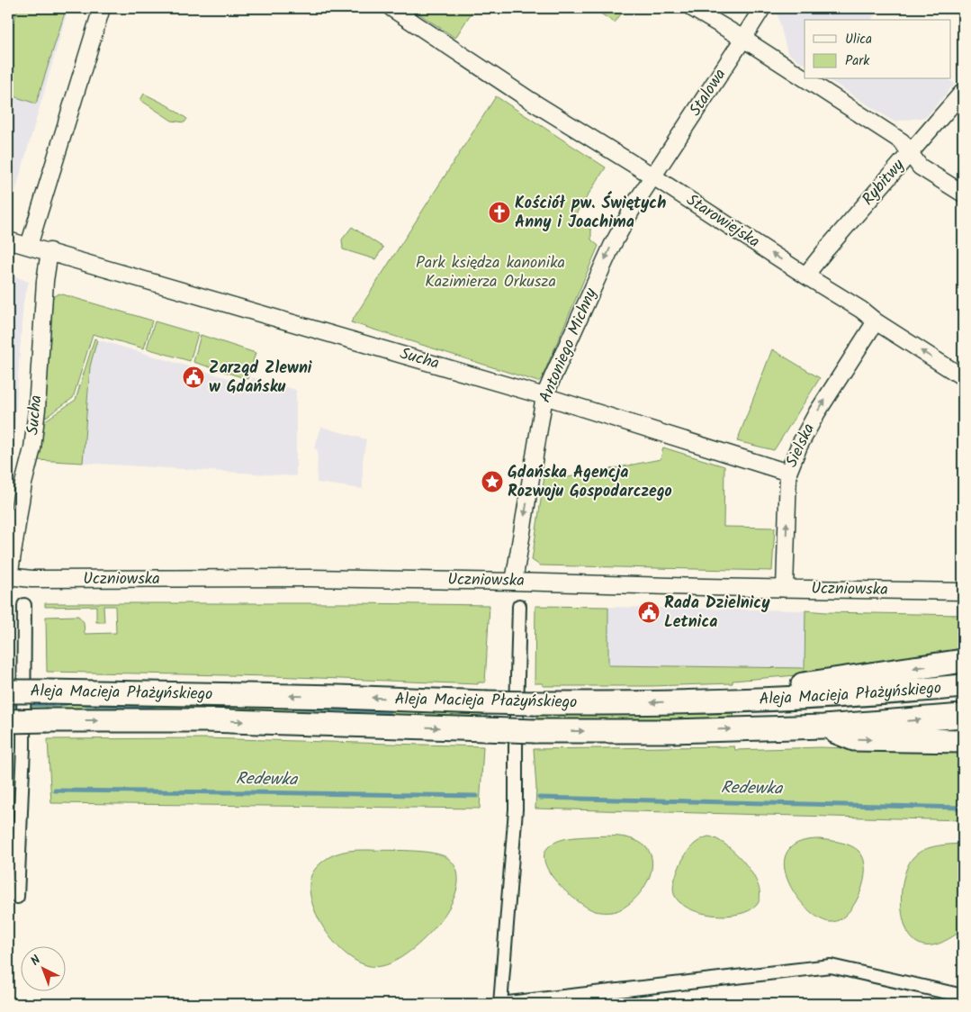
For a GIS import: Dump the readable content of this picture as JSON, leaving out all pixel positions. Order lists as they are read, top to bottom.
{
  "streets": {
    "main road": ["Aleja Macieja Płażyńskiego"],
    "street": [
      "Stalowa",
      "Rybitwy",
      "Starowiejska",
      "Antoniego Michny",
      "Sucha",
      "Sielska",
      "Uczniowska"
    ]
  },
  "crossings": [
    ["Stalowa", "Starowiejska"],
    ["Stalowa", "Antoniego Michny"],
    ["Rybitwy", "Starowiejska"],
    ["Starowiejska", "Antoniego Michny"],
    ["Starowiejska", "Sielska"],
    ["Antoniego Michny", "Sucha"],
    ["Antoniego Michny", "Uczniowska"],
    ["Sucha", "Sielska"],
    ["Sucha", "Uczniowska"],
    ["Sielska", "Uczniowska"]
  ],
  "one_way": ["Starowiejska", "Antoniego Michny", "Sielska"],
  "water": ["Redewka"],
  "parks": ["Park księdza kanonika Kazimierza Orkusza"],
  "places": {
    "church": ["Kościół pw. Świętych Anny i Joachima"],
    "public building": ["Zarząd Zlewni w Gdańsku", "Rada Dzielnicy Letnica"],
    "place": ["Gdańska Agencja Rozwoju Gospodarczego"]
  },
  "legend": ["Ulica", "Park"],
  "north": "top left"
}
